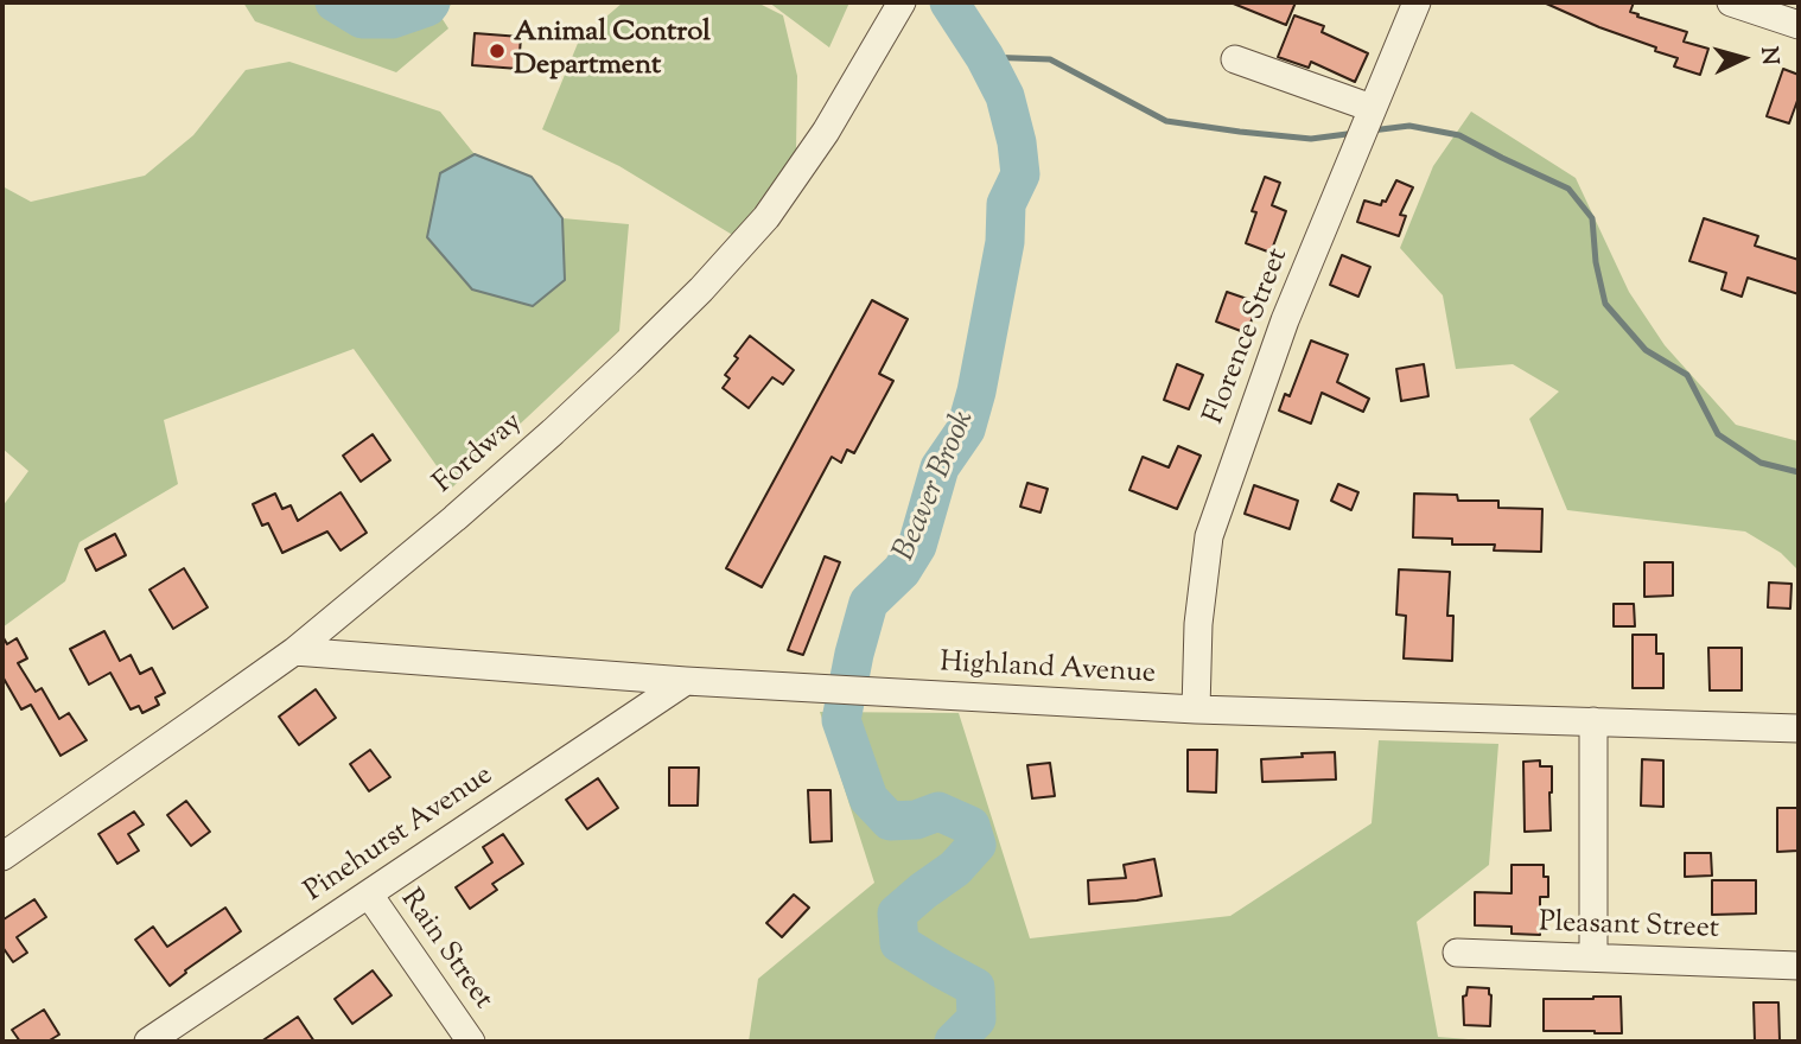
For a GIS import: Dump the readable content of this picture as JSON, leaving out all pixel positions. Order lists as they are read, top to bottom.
{
  "streets": {
    "street": [
      "Florence Street",
      "Fordway",
      "Highland Avenue",
      "Pinehurst Avenue",
      "Pleasant Street",
      "Rain Street"
    ]
  },
  "crossings": [
    ["Florence Street", "Highland Avenue"],
    ["Fordway", "Highland Avenue"],
    ["Highland Avenue", "Pinehurst Avenue"],
    ["Pinehurst Avenue", "Rain Street"]
  ],
  "water": ["Beaver Brook"],
  "places": ["Animal Control Department"],
  "north": "right"
}
